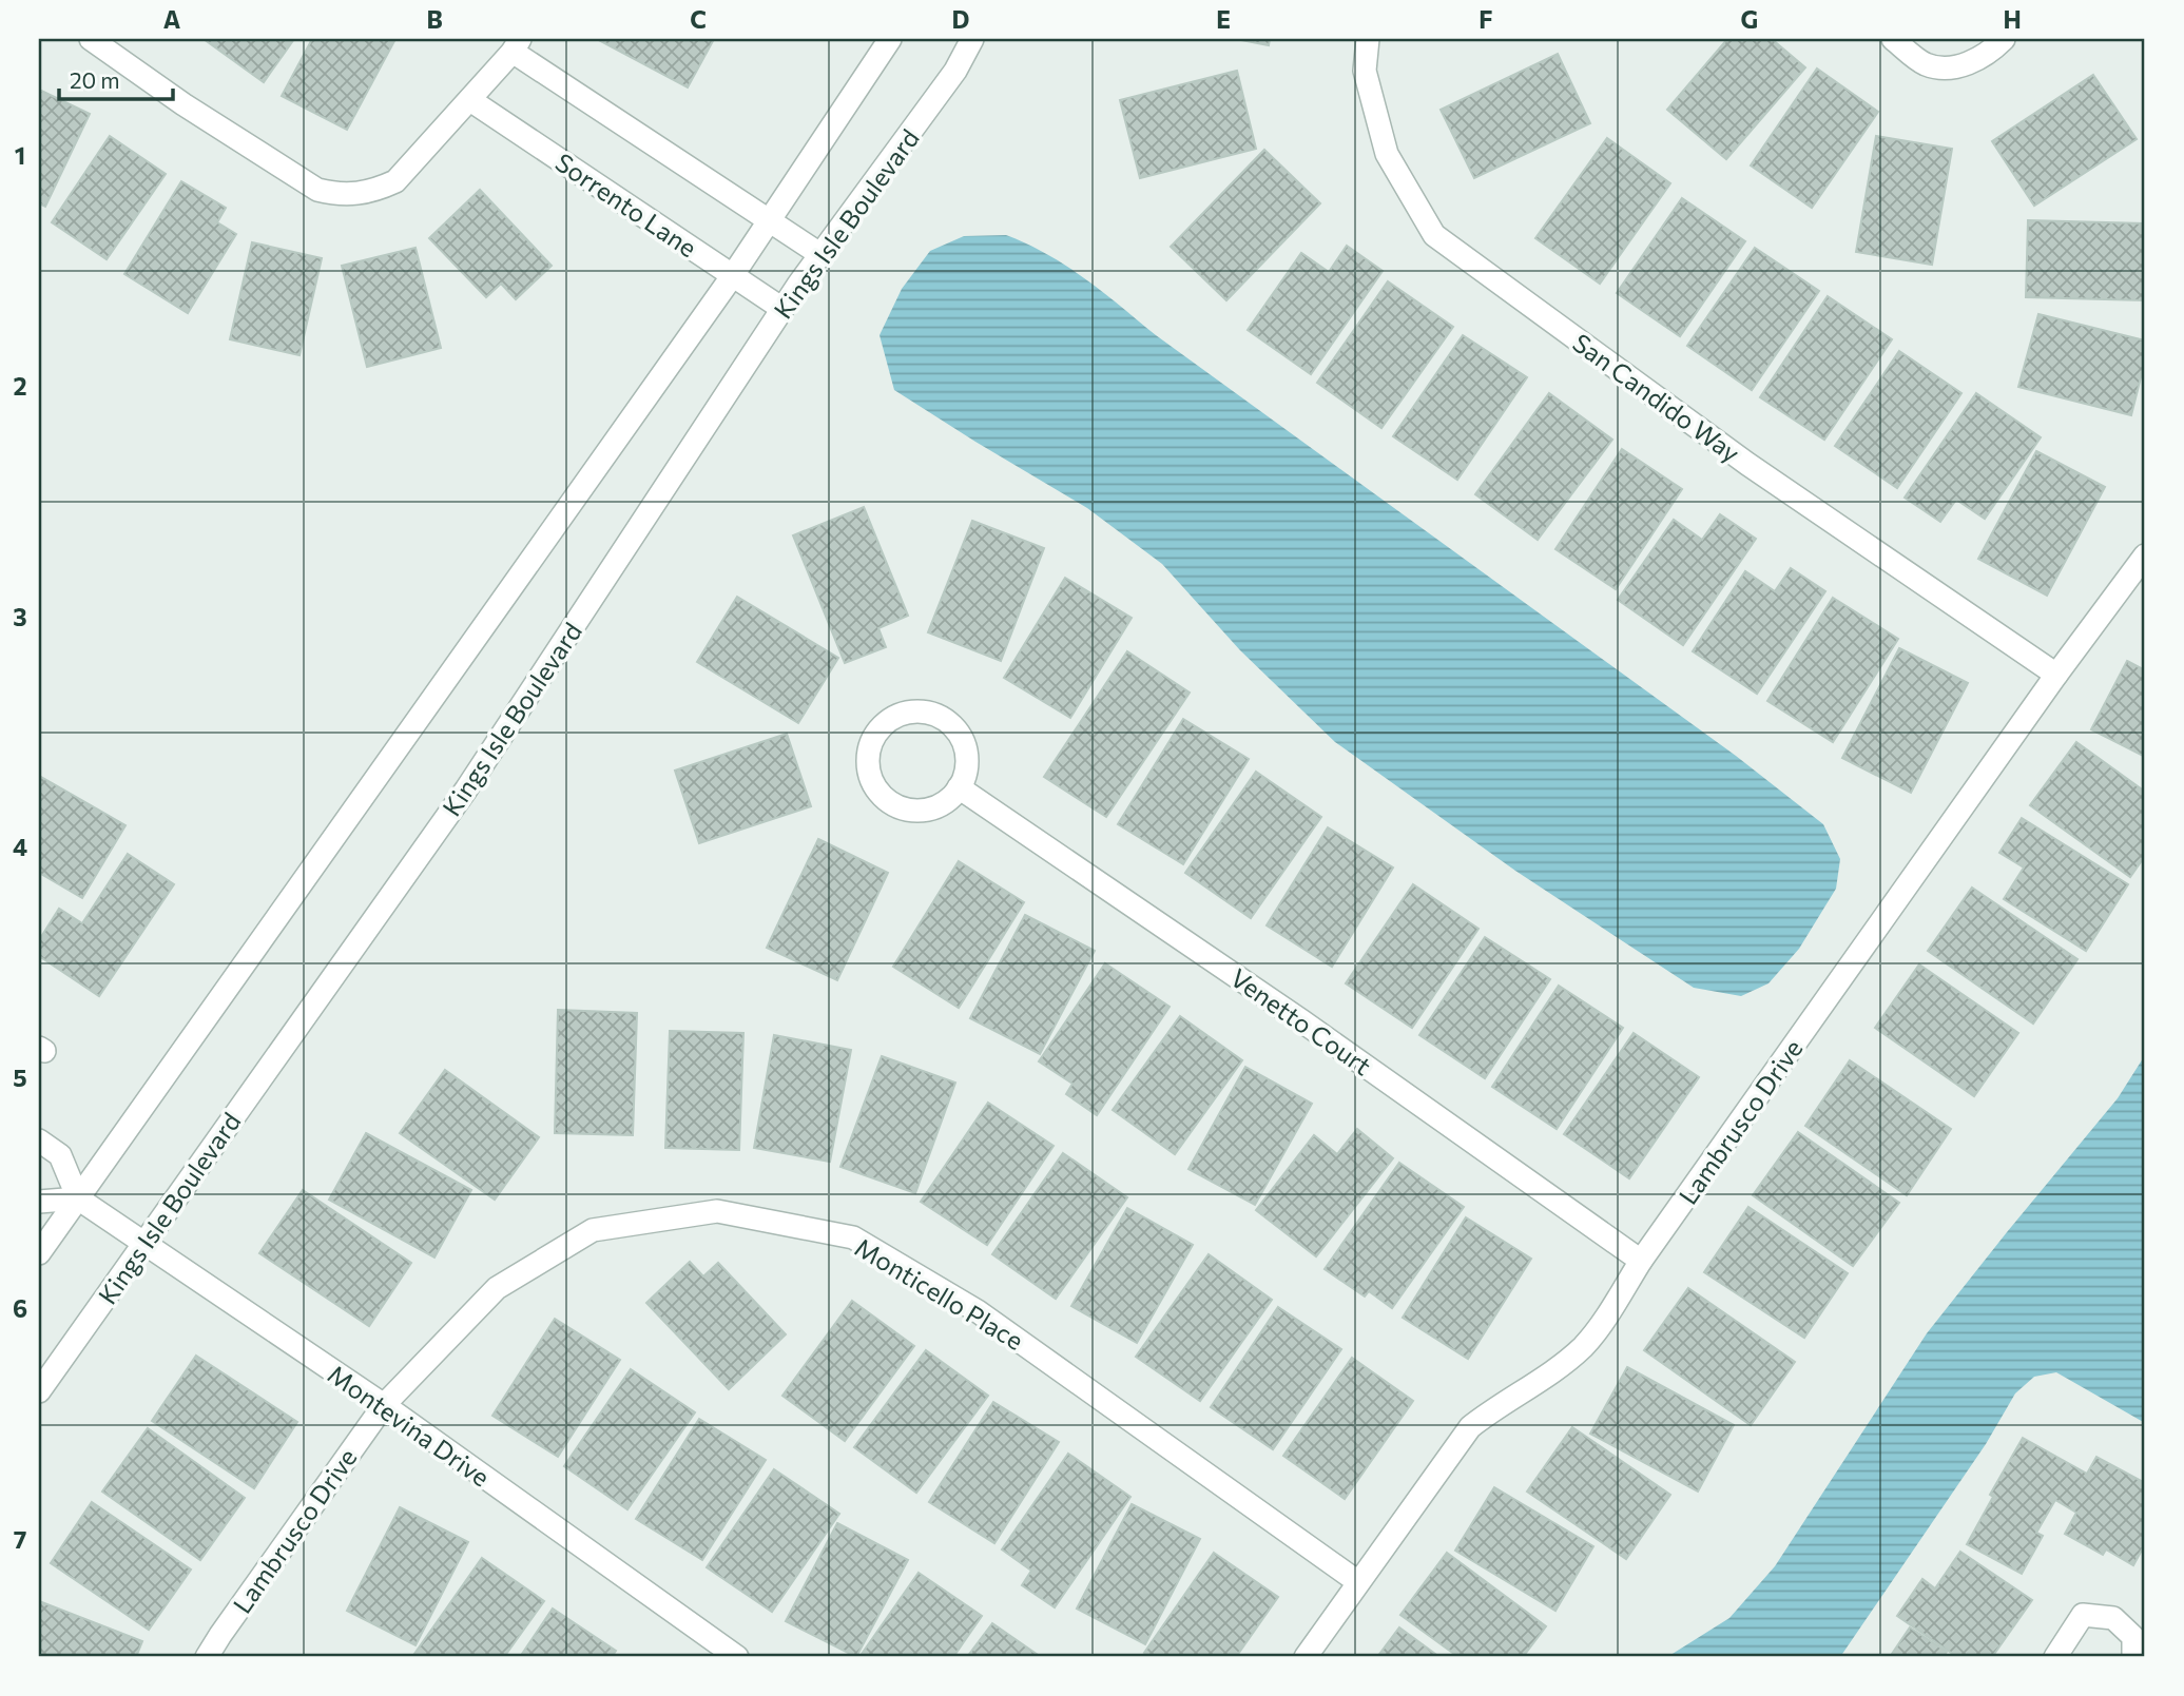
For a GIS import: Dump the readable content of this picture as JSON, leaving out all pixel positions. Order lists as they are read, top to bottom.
{
  "streets": {
    "street": [
      "Sorrento Lane",
      "Kings Isle Boulevard",
      "San Candido Way",
      "Venetto Court",
      "Lambrusco Drive",
      "Monticello Place",
      "Montevina Drive"
    ]
  },
  "crossings": [
    ["Sorrento Lane", "Kings Isle Boulevard"],
    ["Kings Isle Boulevard", "Montevina Drive"],
    ["San Candido Way", "Lambrusco Drive"],
    ["Venetto Court", "Lambrusco Drive"],
    ["Lambrusco Drive", "Monticello Place"],
    ["Lambrusco Drive", "Montevina Drive"],
    ["Monticello Place", "Montevina Drive"]
  ],
  "scale_bar": "20 m",
  "grid": {
    "columns": [
      "A",
      "B",
      "C",
      "D",
      "E",
      "F",
      "G",
      "H"
    ],
    "rows": [
      "1",
      "2",
      "3",
      "4",
      "5",
      "6",
      "7"
    ]
  }
}
